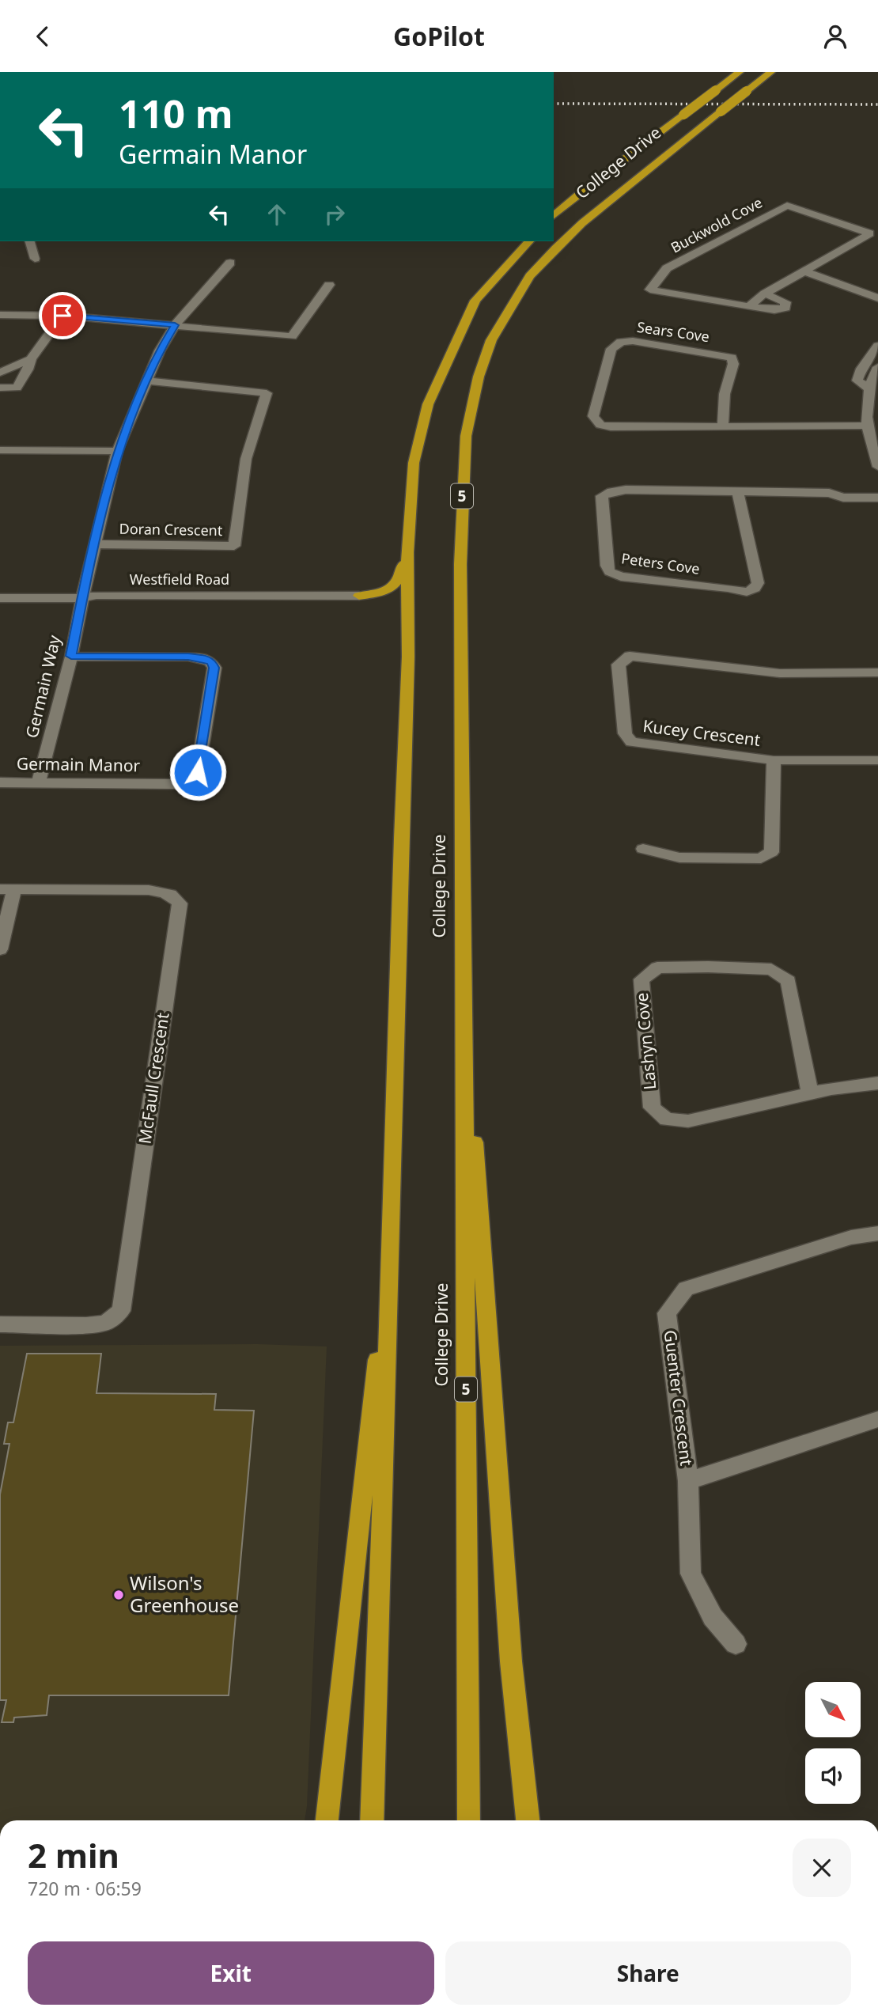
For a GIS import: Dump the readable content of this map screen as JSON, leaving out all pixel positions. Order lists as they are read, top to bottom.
{
  "streets": {
    "highway": ["College Drive", "5"],
    "street": [
      "Buckwold Cove",
      "Sears Cove",
      "Doran Crescent",
      "Peters Cove",
      "Westfield Road",
      "Germain Way",
      "Kucey Crescent",
      "Germain Manor",
      "Lashyn Cove",
      "McFaull Crescent",
      "Guenter Crescent"
    ]
  },
  "crossings": [
    ["Doran Crescent", "Germain Way"],
    ["Westfield Road", "Germain Way"],
    ["Germain Way", "Germain Manor"]
  ],
  "places": ["Wilson's Greenhouse"],
  "north": "bottom right",
  "page": {
    "header": "GoPilot",
    "turn": ["110 m", "Germain Manor"],
    "heading": ["2 min", "720 m · 06:59"],
    "buttons": ["Exit", "Share"]
  }
}
